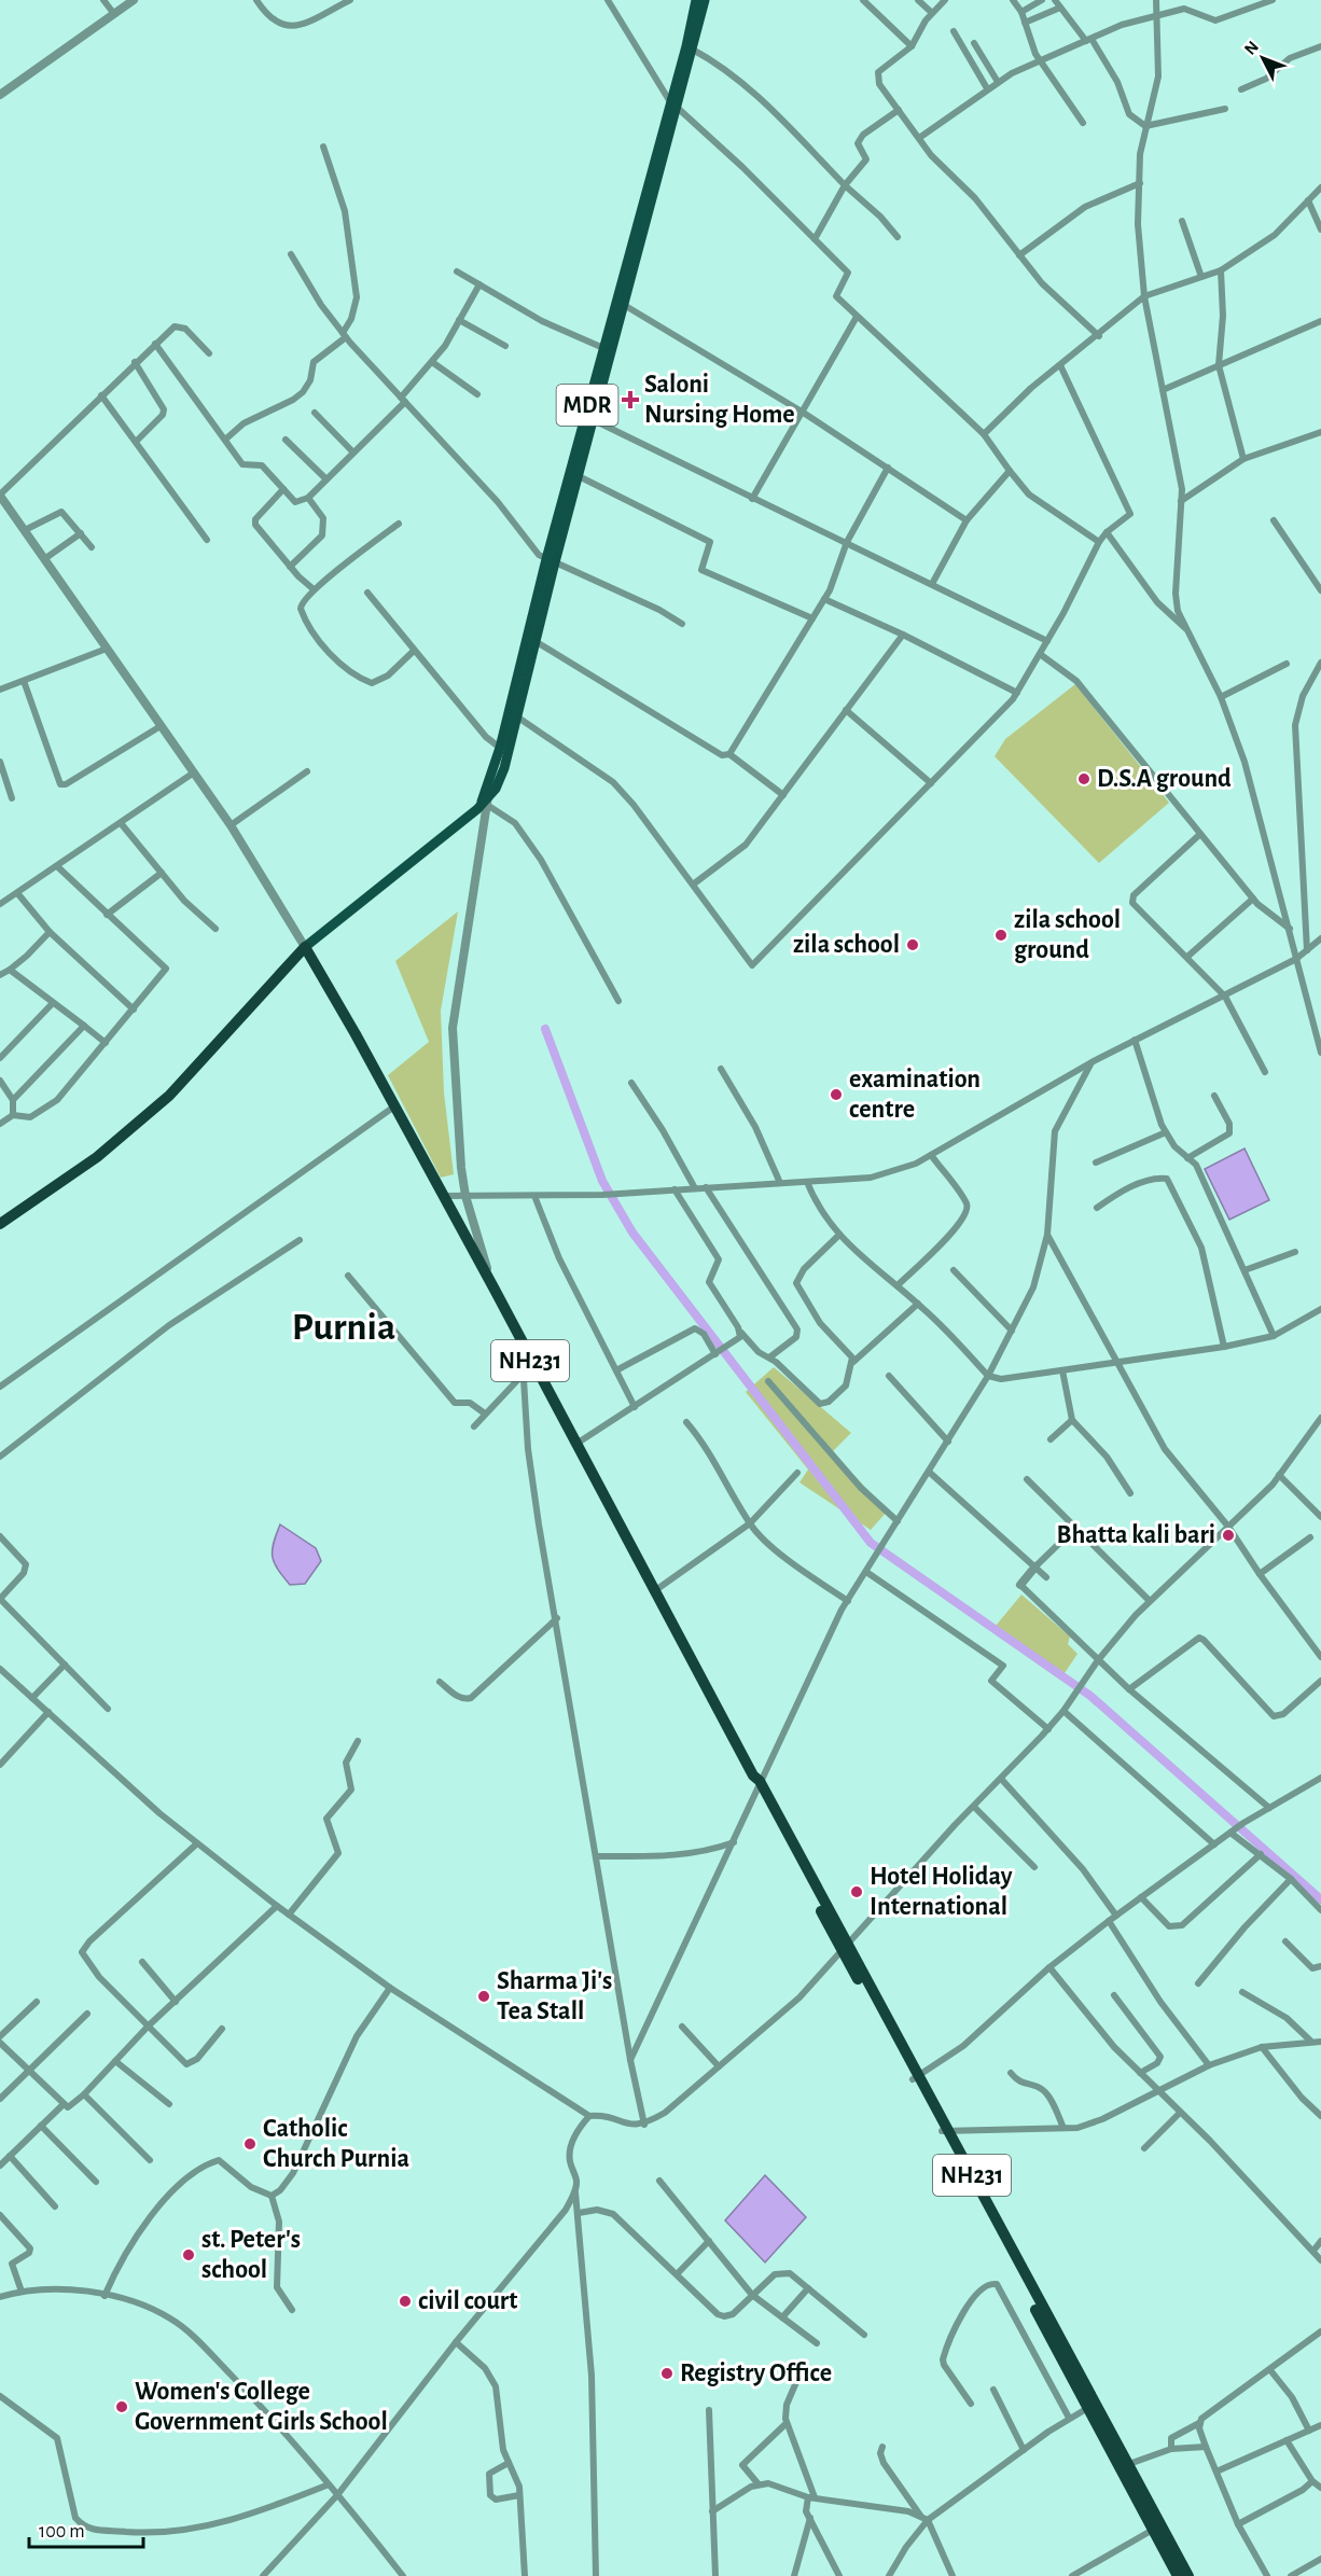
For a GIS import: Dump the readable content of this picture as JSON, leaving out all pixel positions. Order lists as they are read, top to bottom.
{
  "streets": {
    "highway": ["NH231"],
    "main road": ["MDR"]
  },
  "crossings": [
    ["MDR", "NH231"]
  ],
  "districts": ["Purnia"],
  "places": {
    "health": ["Saloni Nursing Home"],
    "other": [
      "D.S.A ground",
      "zila school ground",
      "zila school",
      "examination centre",
      "Bhatta kali bari",
      "Hotel Holiday International",
      "Sharma Ji's Tea Stall",
      "Catholic Church Purnia",
      "st. Peter's school",
      "civil court",
      "Registry Office",
      "Women's College Government Girls School"
    ]
  },
  "scale_bar": "100 m",
  "north": "top left"
}
